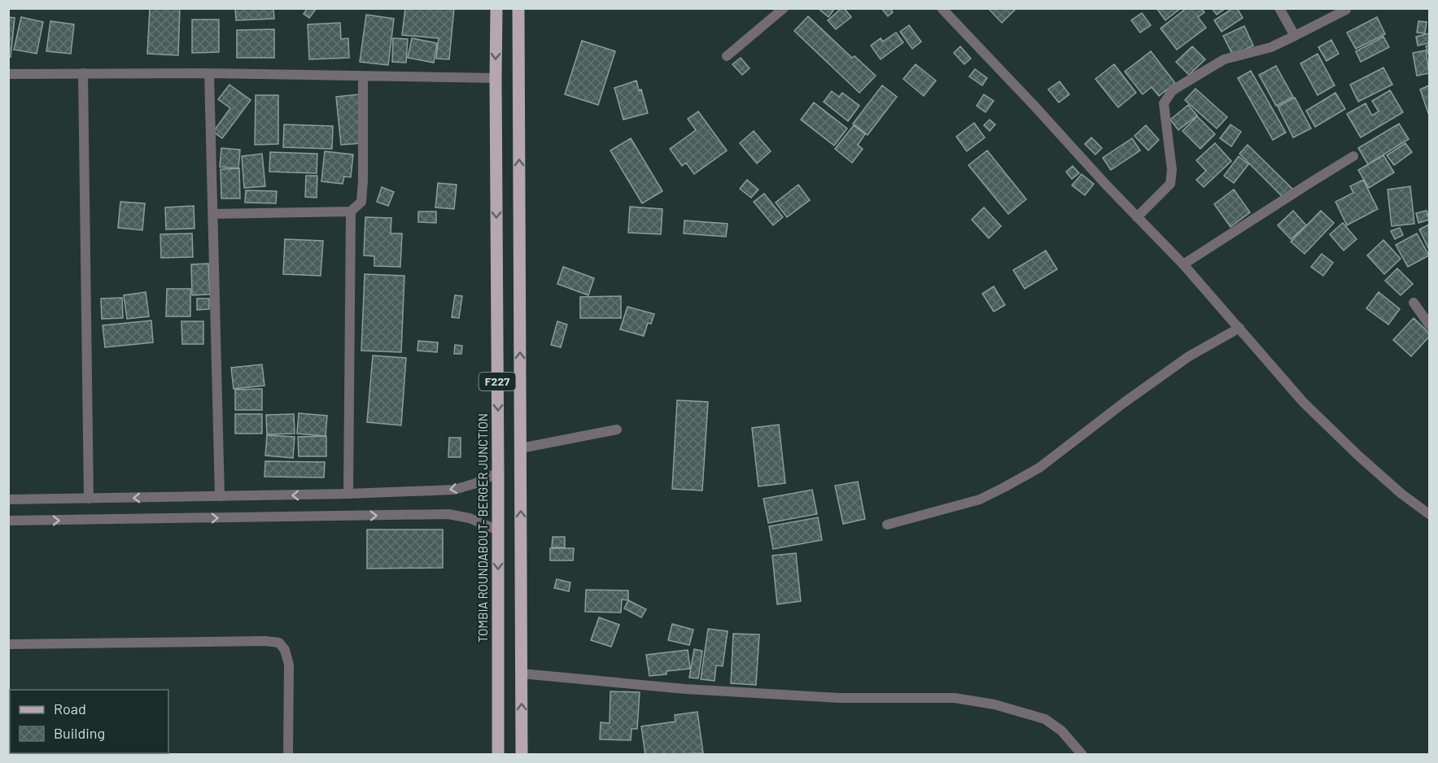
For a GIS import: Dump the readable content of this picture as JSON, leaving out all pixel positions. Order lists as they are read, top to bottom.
{
  "streets": {
    "main road": ["F227", "TOMBIA ROUNDABOUT- BERGER JUNCTION"]
  },
  "legend": ["Road", "Building"]
}
